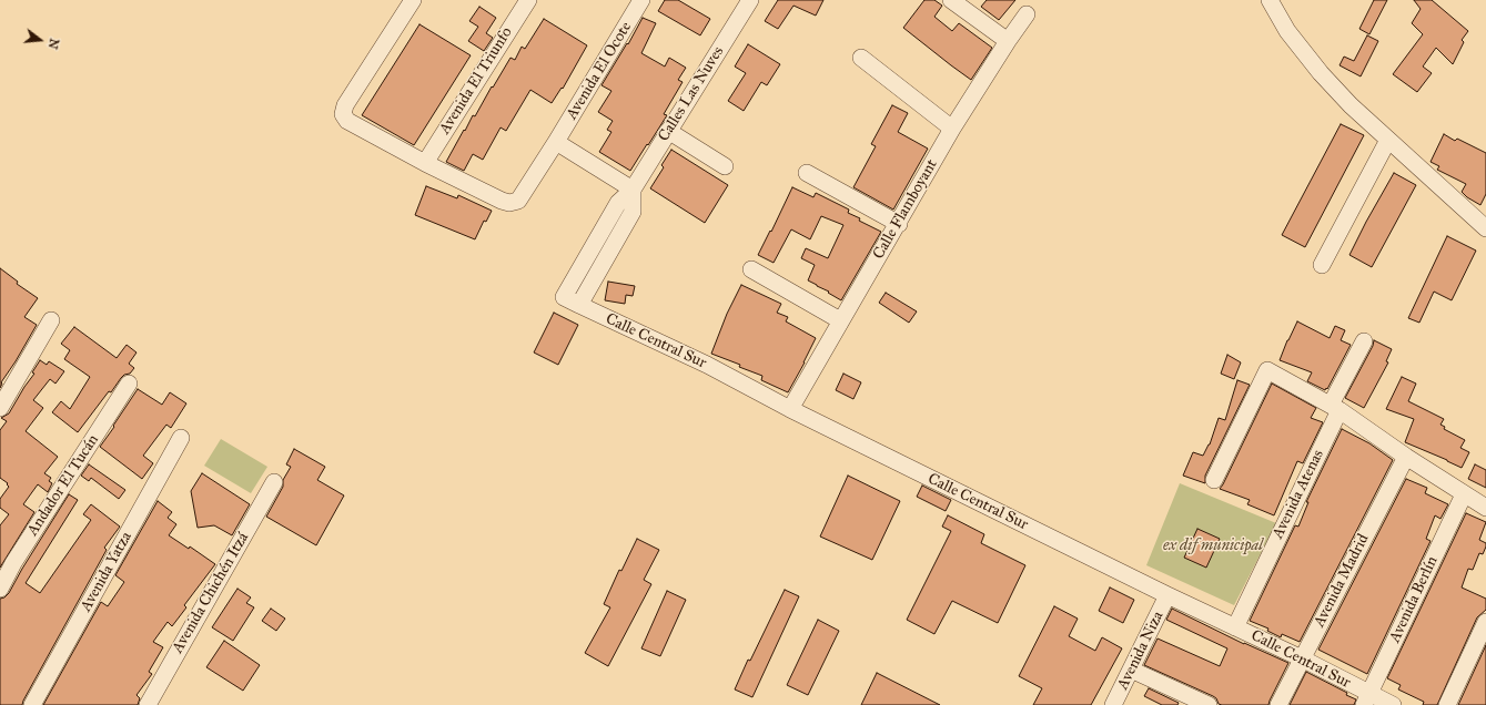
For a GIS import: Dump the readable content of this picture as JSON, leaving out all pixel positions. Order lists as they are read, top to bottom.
{
  "streets": {
    "street": [
      "Avenida El Ocote",
      "Avenida El Triunfo",
      "Calles Las Nuves",
      "Calle Flamboyant",
      "Calle Central Sur",
      "Andador El Tucán",
      "Avenida Atenas",
      "Avenida Yatza",
      "Avenida Madrid",
      "Avenida Chichén Itzá",
      "Avenida Berlín",
      "Avenida Niza"
    ]
  },
  "crossings": [
    ["Avenida El Ocote", "Avenida El Triunfo"],
    ["Calles Las Nuves", "Calle Central Sur"],
    ["Calle Flamboyant", "Calle Central Sur"],
    ["Calle Central Sur", "Avenida Atenas"],
    ["Calle Central Sur", "Avenida Madrid"],
    ["Calle Central Sur", "Avenida Berlín"],
    ["Calle Central Sur", "Avenida Niza"]
  ],
  "parks": ["ex dif municipal"],
  "north": "right"
}
